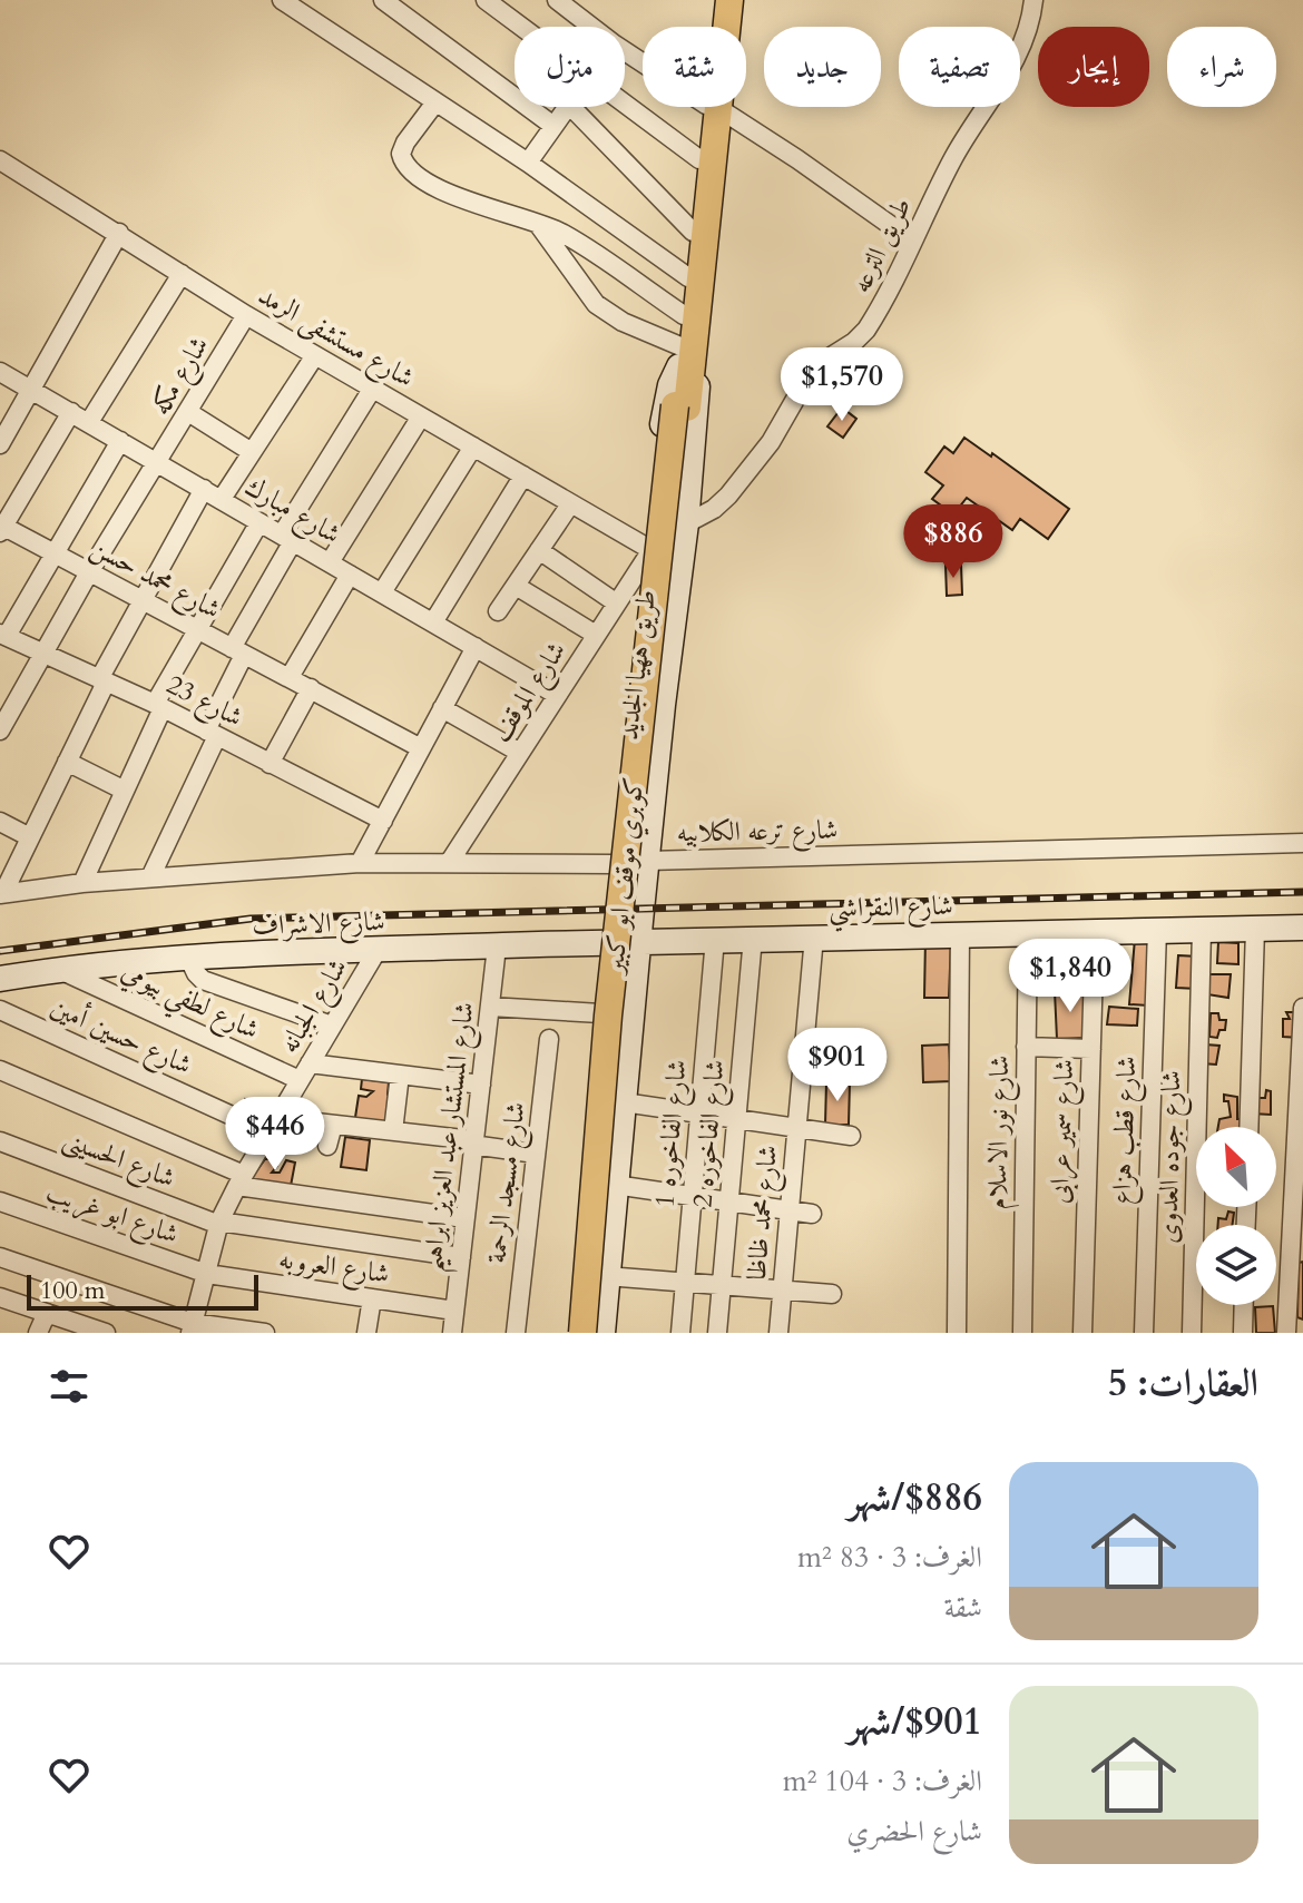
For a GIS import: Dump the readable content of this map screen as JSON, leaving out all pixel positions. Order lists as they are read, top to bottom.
{
  "streets": {
    "main road": ["طريق ههيا الجديد", "كوبري موقف ابو كبير"],
    "street": [
      "طريق الترعه",
      "شارع مستشفى الرمد",
      "شارع مكه",
      "شارع مبارك",
      "شارع محمد حسن",
      "شارع الموقف",
      "شارع 23",
      "شارع ترعه الكلابيه",
      "شارع النقراشي",
      "شارع الاشراف",
      "شارع لطفي بيومي",
      "شارع الجبانه",
      "شارع حسين أمين",
      "شارع قطب هزاع",
      "شارع سمير عرابى",
      "شارع نور الاسلام",
      "شارع الفاخوره 1",
      "شارع الفاخوره 2",
      "شارع المستشار عبد العزيز ابراهيم",
      "شارع جوده العدوى",
      "شارع الحسينى",
      "شارع مسجد الرحمة",
      "شارع ابو غريب",
      "شارع محمد ظاظا",
      "شارع العروبه"
    ]
  },
  "crossings": [
    ["طريق الترعه", "شارع مستشفى الرمد"],
    ["طريق الترعه", "طريق ههيا الجديد"],
    ["طريق الترعه", "شارع الموقف"],
    ["شارع مستشفى الرمد", "شارع مكه"],
    ["شارع مستشفى الرمد", "طريق ههيا الجديد"],
    ["شارع مستشفى الرمد", "شارع الموقف"],
    ["شارع مكه", "شارع مبارك"],
    ["شارع مكه", "شارع محمد حسن"],
    ["شارع مكه", "شارع 23"],
    ["شارع مبارك", "شارع الموقف"],
    ["طريق ههيا الجديد", "شارع الموقف"],
    ["طريق ههيا الجديد", "شارع ترعه الكلابيه"],
    ["طريق ههيا الجديد", "كوبري موقف ابو كبير"],
    ["طريق ههيا الجديد", "شارع النقراشي"],
    ["طريق ههيا الجديد", "شارع الاشراف"],
    ["شارع الموقف", "شارع ترعه الكلابيه"],
    ["شارع النقراشي", "شارع الاشراف"],
    ["شارع النقراشي", "شارع قطب هزاع"],
    ["شارع النقراشي", "شارع سمير عرابى"],
    ["شارع النقراشي", "شارع نور الاسلام"],
    ["شارع النقراشي", "شارع الفاخوره 1"],
    ["شارع النقراشي", "شارع الفاخوره 2"],
    ["شارع النقراشي", "شارع جوده العدوى"],
    ["شارع النقراشي", "شارع محمد ظاظا"],
    ["شارع الاشراف", "شارع لطفي بيومي"],
    ["شارع الاشراف", "شارع الجبانه"],
    ["شارع الاشراف", "شارع المستشار عبد العزيز ابراهيم"],
    ["شارع لطفي بيومي", "شارع الجبانه"],
    ["شارع الجبانه", "شارع حسين أمين"],
    ["شارع الجبانه", "شارع الحسينى"],
    ["شارع الجبانه", "شارع ابو غريب"],
    ["شارع الجبانه", "شارع العروبه"],
    ["شارع حسين أمين", "شارع المستشار عبد العزيز ابراهيم"],
    ["شارع حسين أمين", "شارع مسجد الرحمة"],
    ["شارع المستشار عبد العزيز ابراهيم", "شارع الحسينى"],
    ["شارع المستشار عبد العزيز ابراهيم", "شارع العروبه"],
    ["شارع ابو غريب", "شارع العروبه"]
  ],
  "scale_bar": "100 m",
  "north": "top left",
  "page": {
    "chip": [
      "شراء",
      "إيجار",
      "تصفية",
      "جديد",
      "شقة",
      "منزل"
    ],
    "price": [
      "$1,570",
      "$886",
      "$1,840",
      "$901",
      "$446"
    ],
    "scale": "100 m",
    "heading": "العقارات: 5",
    "list": [
      {
        "name": "$886/شهر",
        "note": "الغرف: 3 · 83 m² · شقة"
      },
      {
        "name": "$901/شهر",
        "note": "الغرف: 3 · 104 m² · شارع الحضري"
      }
    ]
  }
}
